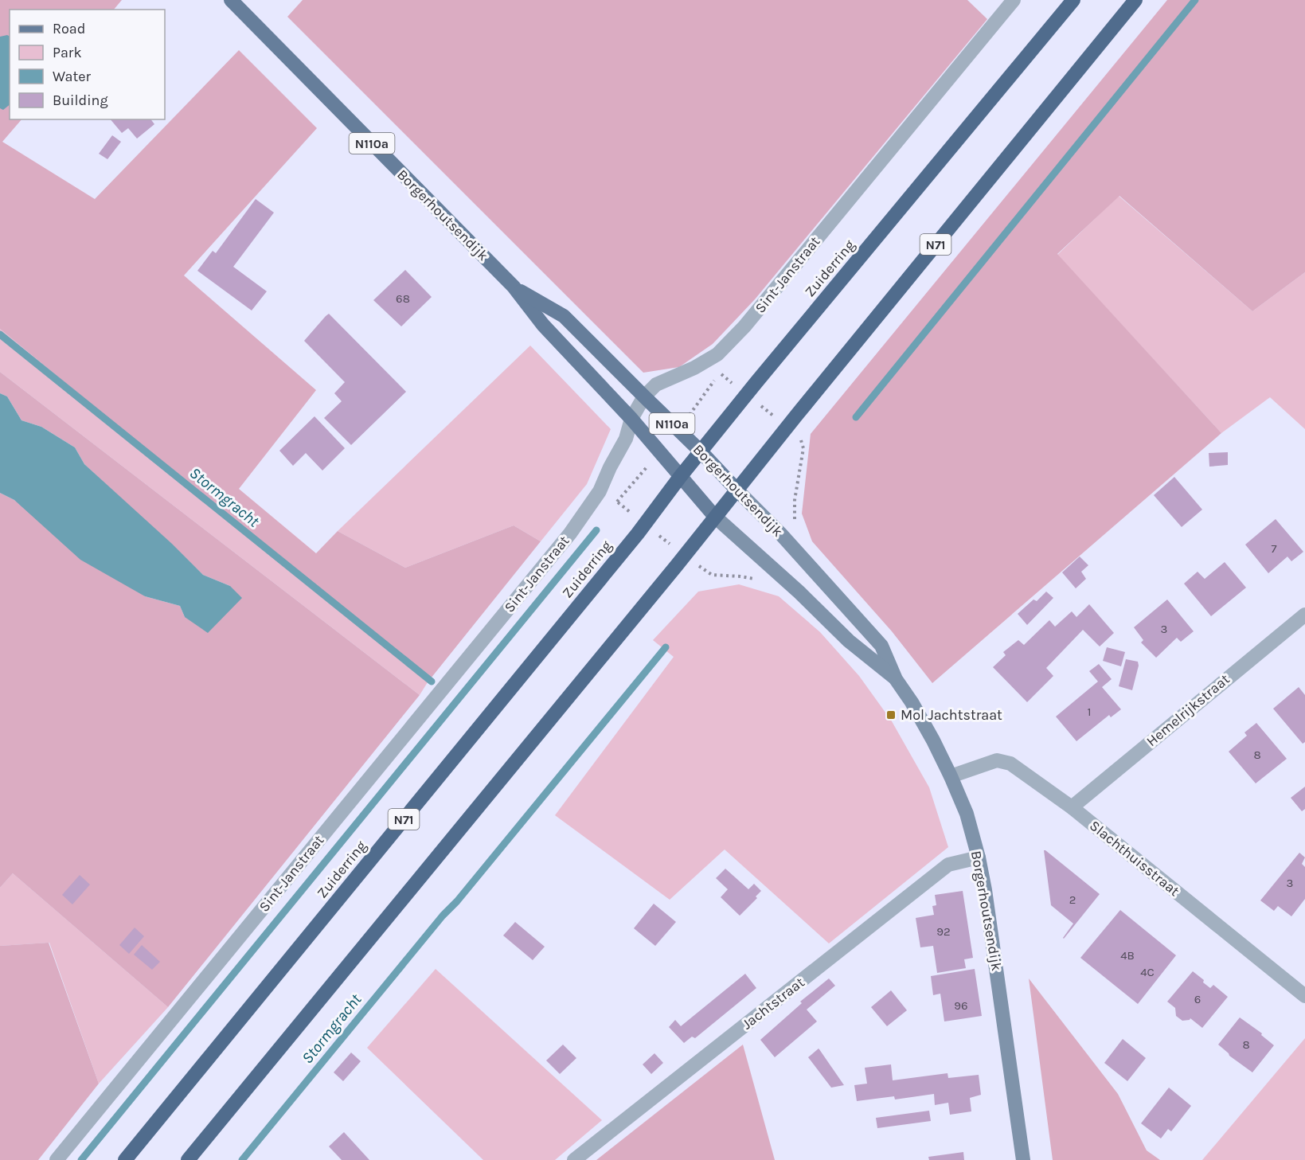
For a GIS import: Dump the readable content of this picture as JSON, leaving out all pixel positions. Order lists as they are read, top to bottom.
{
  "streets": {
    "highway": ["N71", "Zuiderring"],
    "main road": ["N110a", "Borgerhoutsendijk"],
    "street": [
      "Sint-Janstraat",
      "Hemelrijkstraat",
      "Slachthuisstraat",
      "Jachtstraat"
    ]
  },
  "crossings": [
    ["Borgerhoutsendijk", "N71"],
    ["Borgerhoutsendijk", "Zuiderring"],
    ["Borgerhoutsendijk", "Sint-Janstraat"],
    ["Borgerhoutsendijk", "Slachthuisstraat"],
    ["Borgerhoutsendijk", "Jachtstraat"],
    ["Hemelrijkstraat", "Slachthuisstraat"]
  ],
  "water": ["Stormgracht"],
  "places": {
    "transit": ["Mol Jachtstraat"]
  },
  "house_numbers": [
    "68",
    "7",
    "3",
    "1",
    "8",
    "3",
    "2",
    "92",
    "4B",
    "4C",
    "6",
    "96",
    "8"
  ],
  "legend": [
    "Road",
    "Park",
    "Water",
    "Building"
  ]
}
